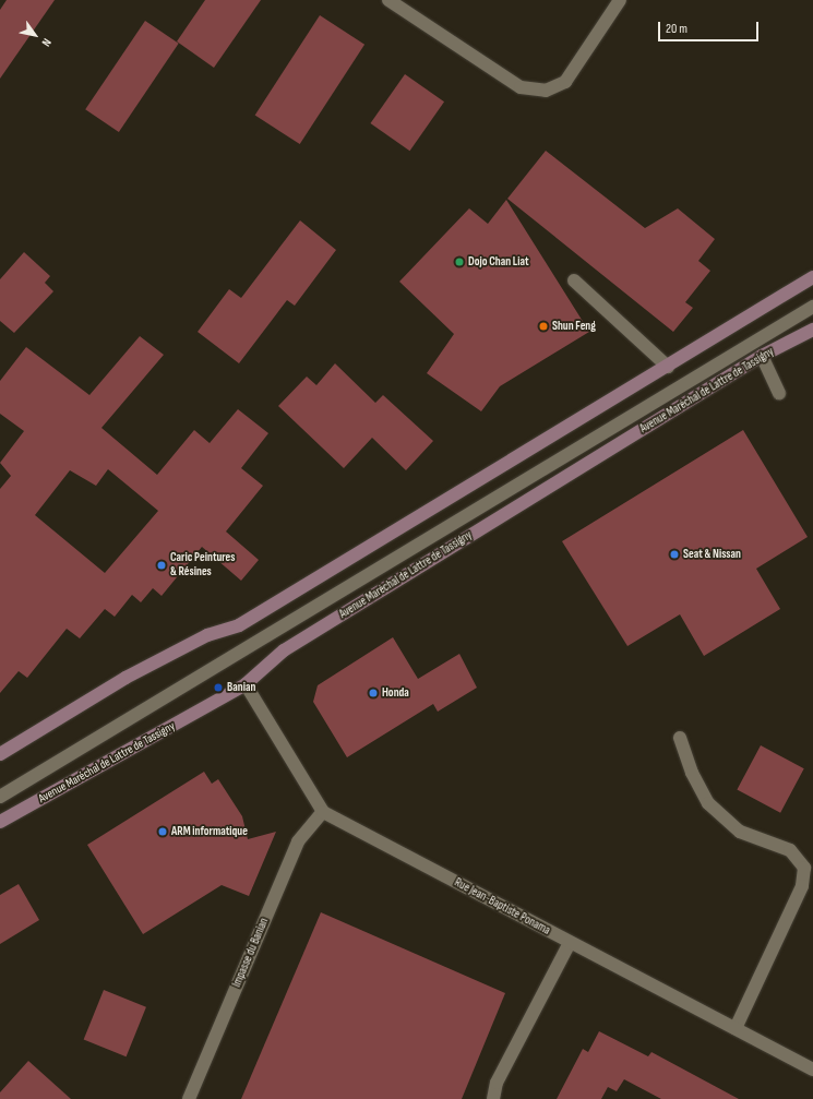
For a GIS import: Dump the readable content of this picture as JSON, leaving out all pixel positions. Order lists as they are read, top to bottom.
{
  "streets": {
    "main road": ["Avenue Maréchal de Lattre de Tassigny"],
    "street": ["Rue Jean-Baptiste Ponama", "Impasse du Banian"]
  },
  "crossings": [
    ["Rue Jean-Baptiste Ponama", "Impasse du Banian"]
  ],
  "places": [
    "Dojo Chan Liat",
    "Shun Feng",
    "Seat & Nissan",
    "Caric Peintures & Résines",
    "Banian",
    "Honda",
    "ARM informatique"
  ],
  "scale_bar": "20 m",
  "north": "bottom right"
}
